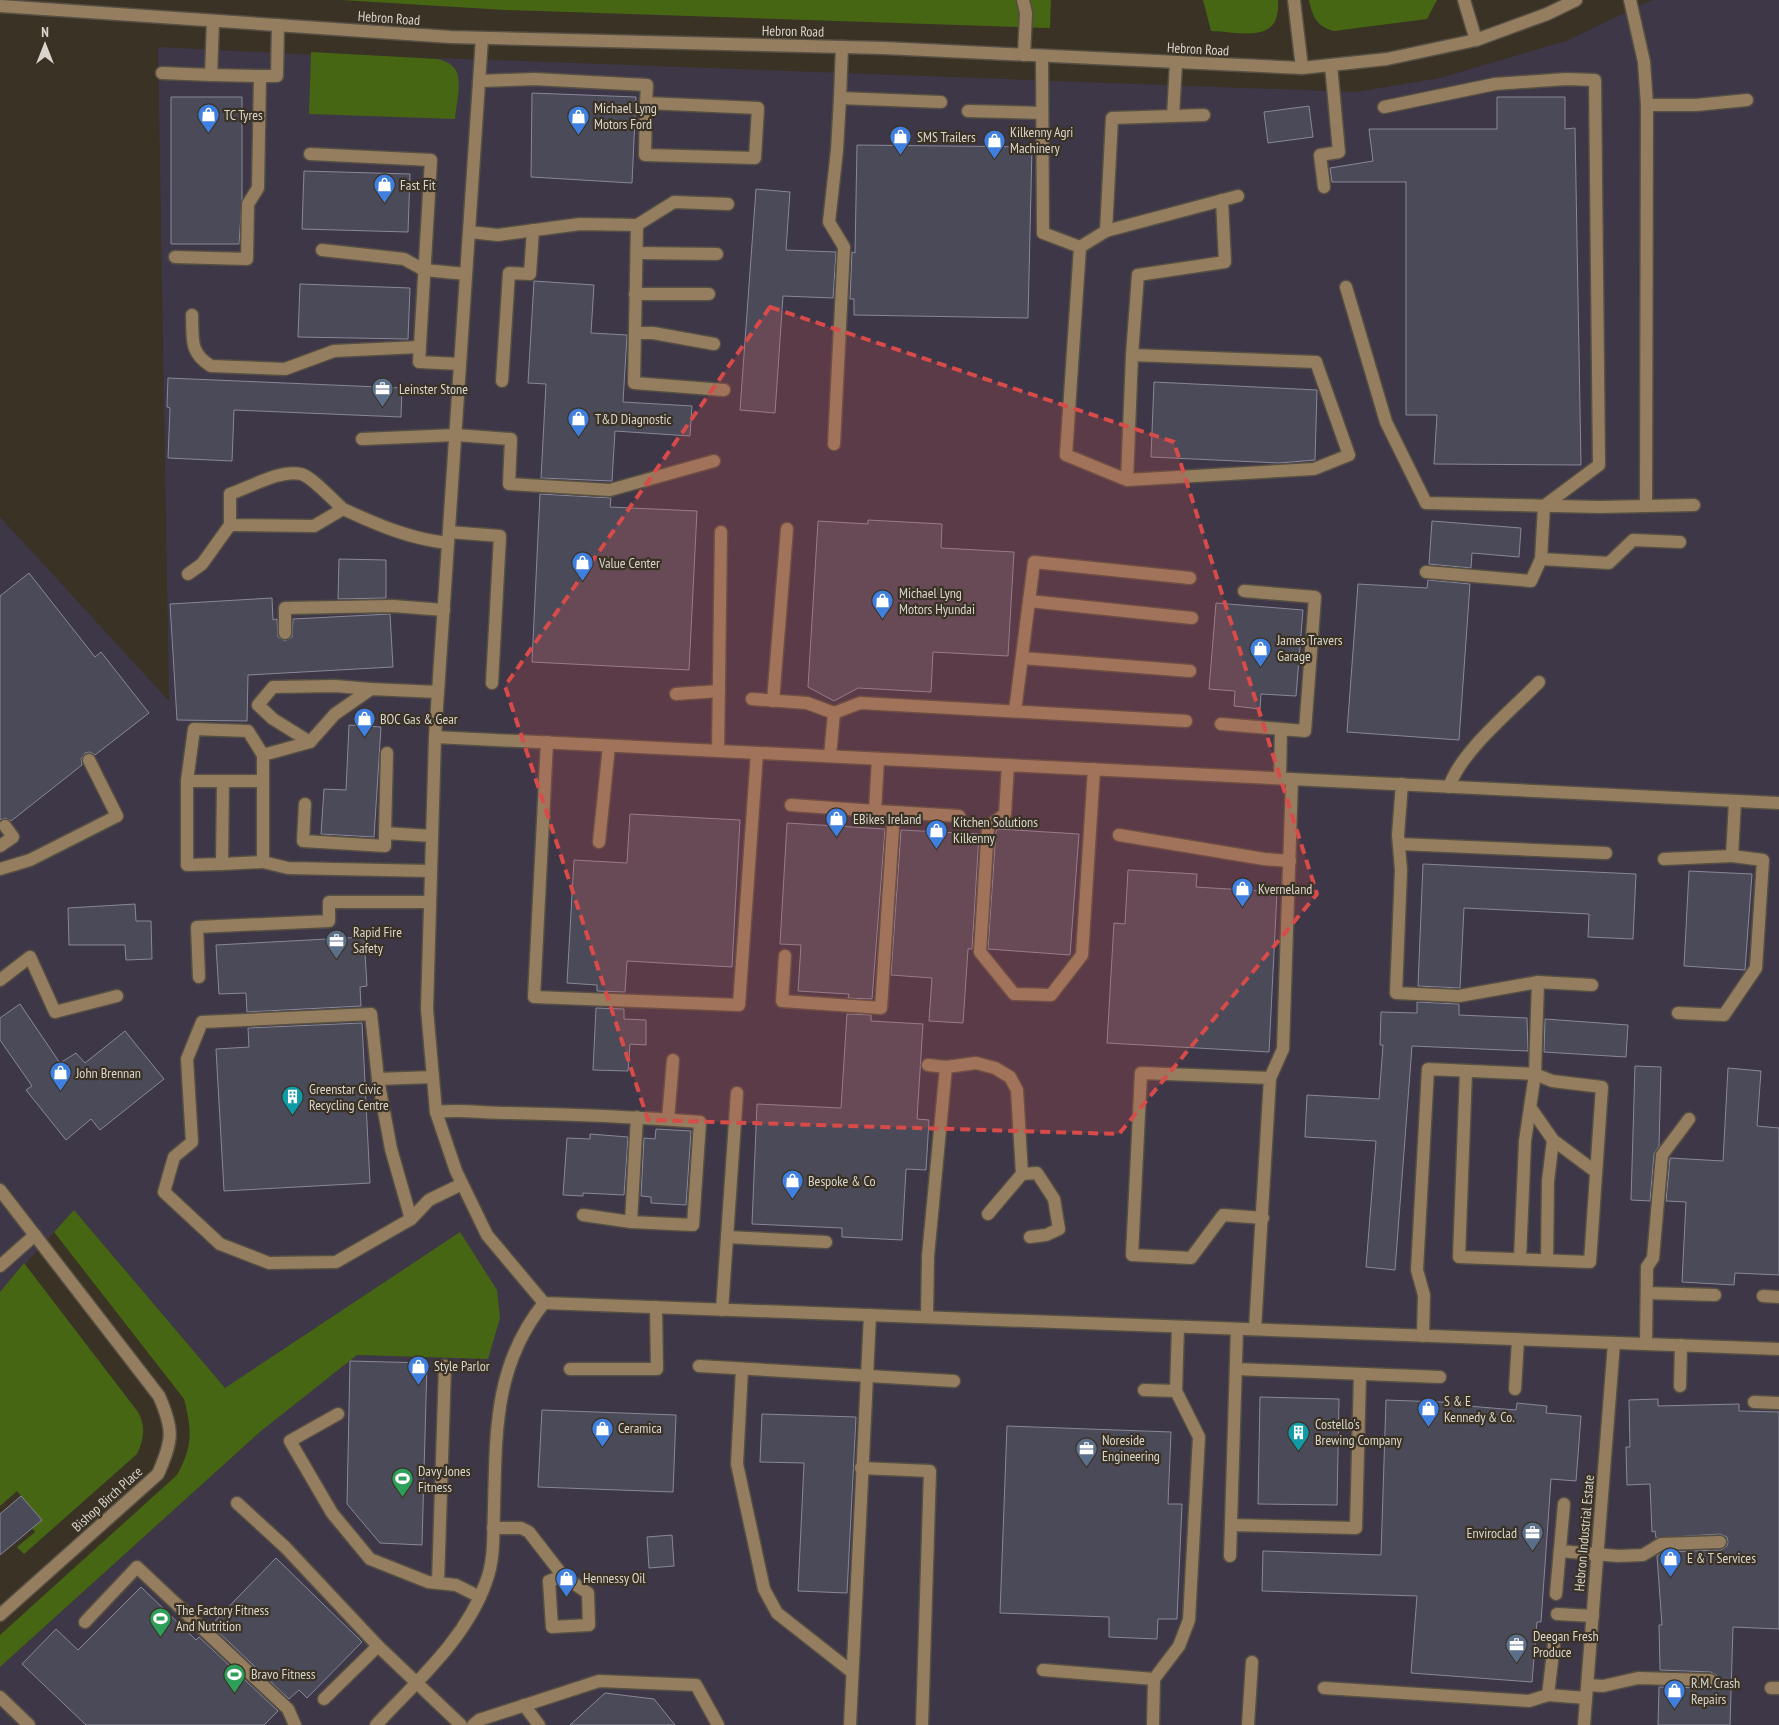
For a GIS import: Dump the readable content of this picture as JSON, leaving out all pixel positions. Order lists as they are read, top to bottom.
{
  "streets": {
    "street": ["Hebron Road", "Bishop Birch Place", "Hebron Industrial Estate"]
  },
  "places": {
    "shop": [
      "TC Tyres",
      "Michael Lyng Motors Ford",
      "SMS Trailers",
      "Kilkenny Agri Machinery",
      "Fast Fit",
      "T&D Diagnostic",
      "Value Center",
      "Michael Lyng Motors Hyundai",
      "James Travers Garage",
      "BOC Gas & Gear",
      "EBikes Ireland",
      "Kitchen Solutions Kilkenny",
      "Kverneland",
      "John Brennan",
      "Bespoke & Co",
      "Style Parlor",
      "S & E Kennedy & Co.",
      "Ceramica",
      "E & T Services",
      "Hennessy Oil",
      "R.M. Crash Repairs"
    ],
    "office": [
      "Leinster Stone",
      "Rapid Fire Safety",
      "Noreside Engineering",
      "Enviroclad",
      "Deegan Fresh Produce"
    ],
    "building": ["Greenstar Civic Recycling Centre", "Costello's Brewing Company"],
    "sports": ["Davy Jones Fitness", "The Factory Fitness And Nutrition", "Bravo Fitness"]
  },
  "north": "top"
}
